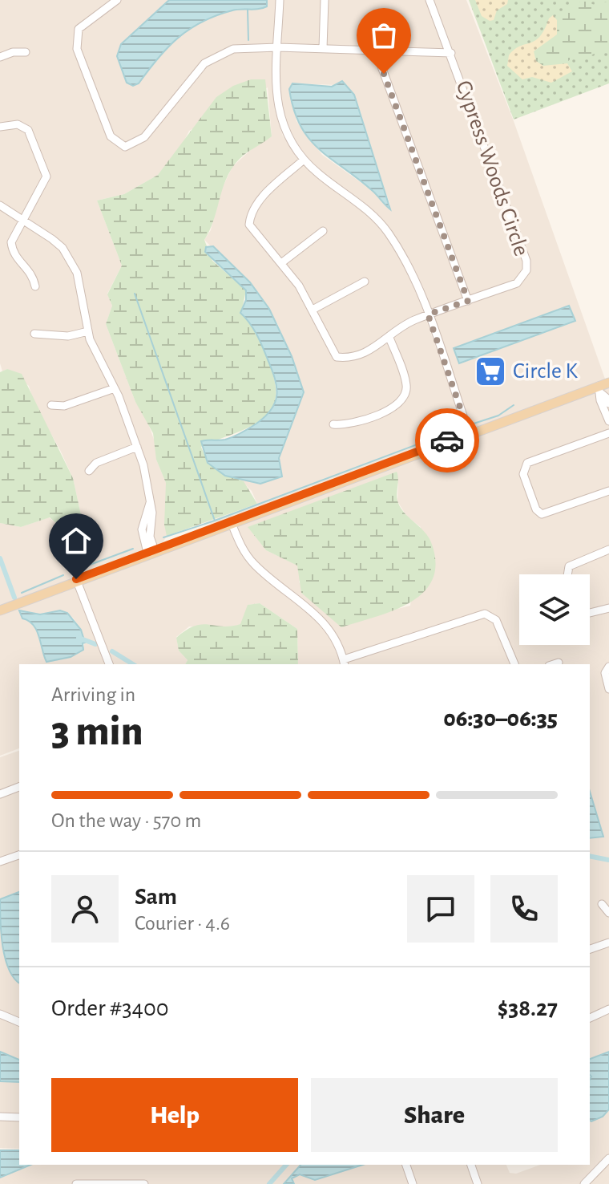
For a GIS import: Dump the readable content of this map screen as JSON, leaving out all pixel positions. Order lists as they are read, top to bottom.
{
  "streets": {
    "street": ["Cypress Woods Circle"]
  },
  "places": {
    "supermarket": ["Circle K"]
  },
  "page": {
    "heading": ["3 min", "Arriving in", "06:30–06:35"],
    "panel": [
      "Sam",
      "Courier · 4.6",
      "Order #3400",
      "$38.27"
    ],
    "bar": "On the way · 570 m",
    "buttons": ["Help", "Share"]
  }
}
